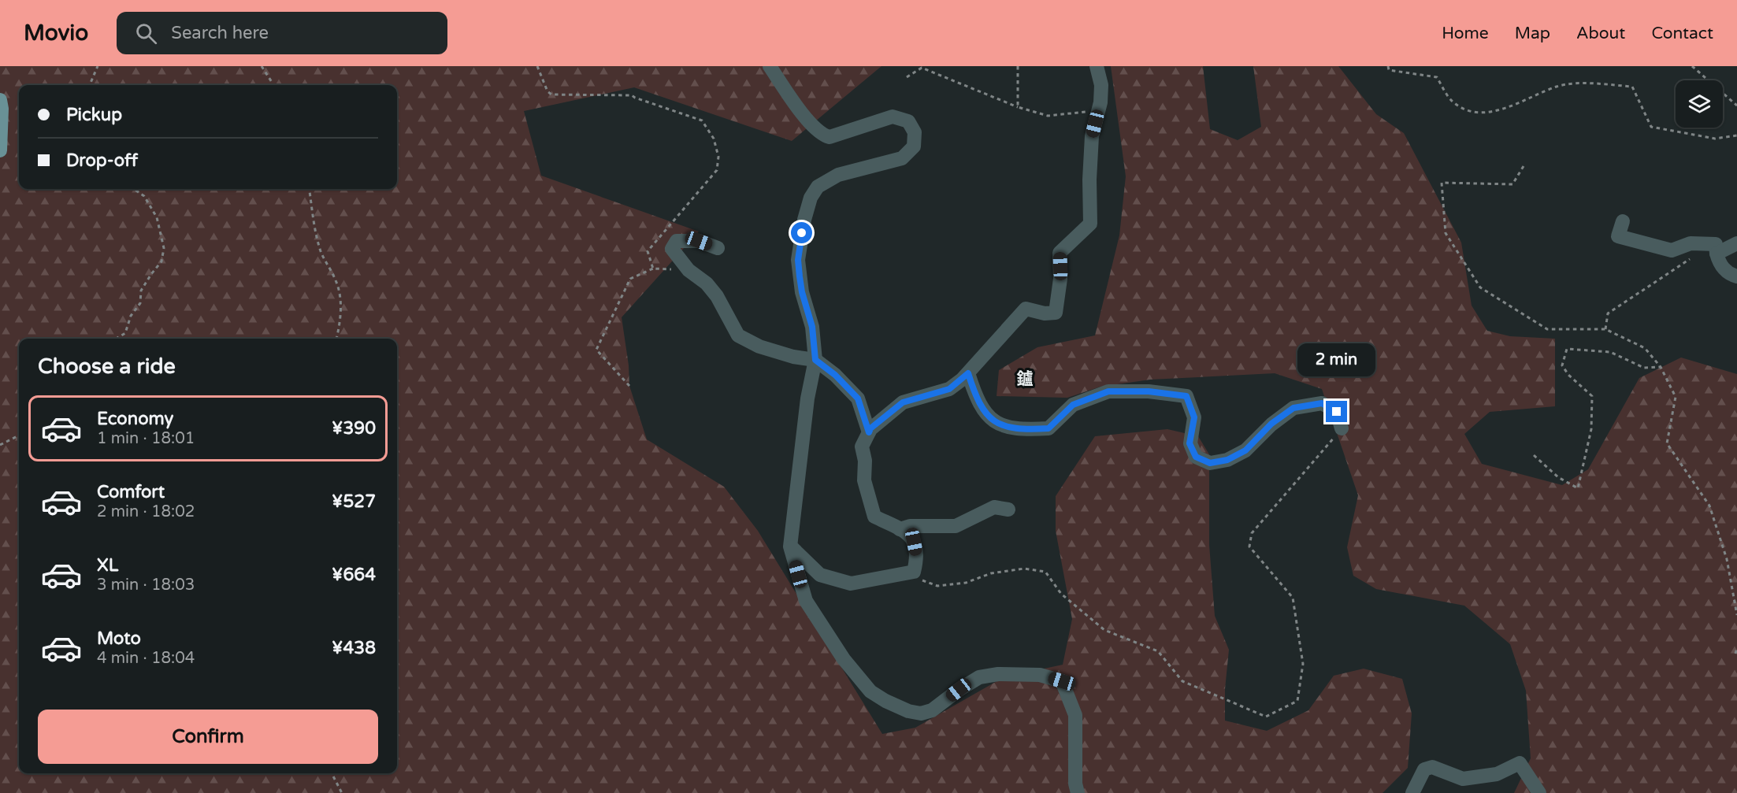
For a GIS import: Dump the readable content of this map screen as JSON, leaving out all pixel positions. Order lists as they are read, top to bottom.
{
  "districts": ["鑪"],
  "page": {
    "header": "Movio",
    "search": "Search here",
    "nav": [
      "Home",
      "Map",
      "About",
      "Contact"
    ],
    "banner": ["Pickup", "Drop-off"],
    "heading": "Choose a ride",
    "bubble": "2 min",
    "list": [
      {
        "name": "Economy",
        "note": "1 min · 18:01",
        "value": "¥390"
      },
      {
        "name": "Comfort",
        "note": "2 min · 18:02",
        "value": "¥527"
      },
      {
        "name": "XL",
        "note": "3 min · 18:03",
        "value": "¥664"
      },
      {
        "name": "Moto",
        "note": "4 min · 18:04",
        "value": "¥438"
      }
    ],
    "buttons": "Confirm"
  }
}
